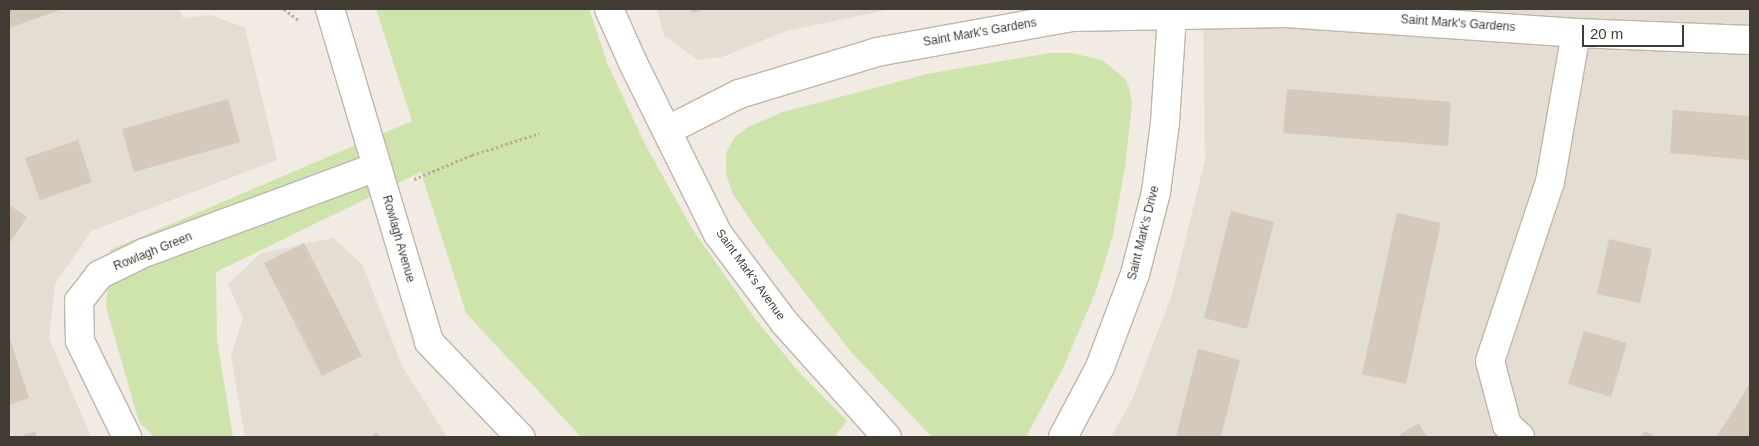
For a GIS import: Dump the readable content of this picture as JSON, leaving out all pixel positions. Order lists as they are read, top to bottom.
{
  "streets": {
    "street": [
      "Saint Mark's Gardens",
      "Saint Mark's Drive",
      "Rowlagh Avenue",
      "Rowlagh Green",
      "Saint Mark's Avenue"
    ]
  },
  "crossings": [
    ["Saint Mark's Gardens", "Saint Mark's Drive"],
    ["Saint Mark's Gardens", "Saint Mark's Avenue"],
    ["Rowlagh Avenue", "Rowlagh Green"]
  ],
  "scale_bar": "20 m"
}
